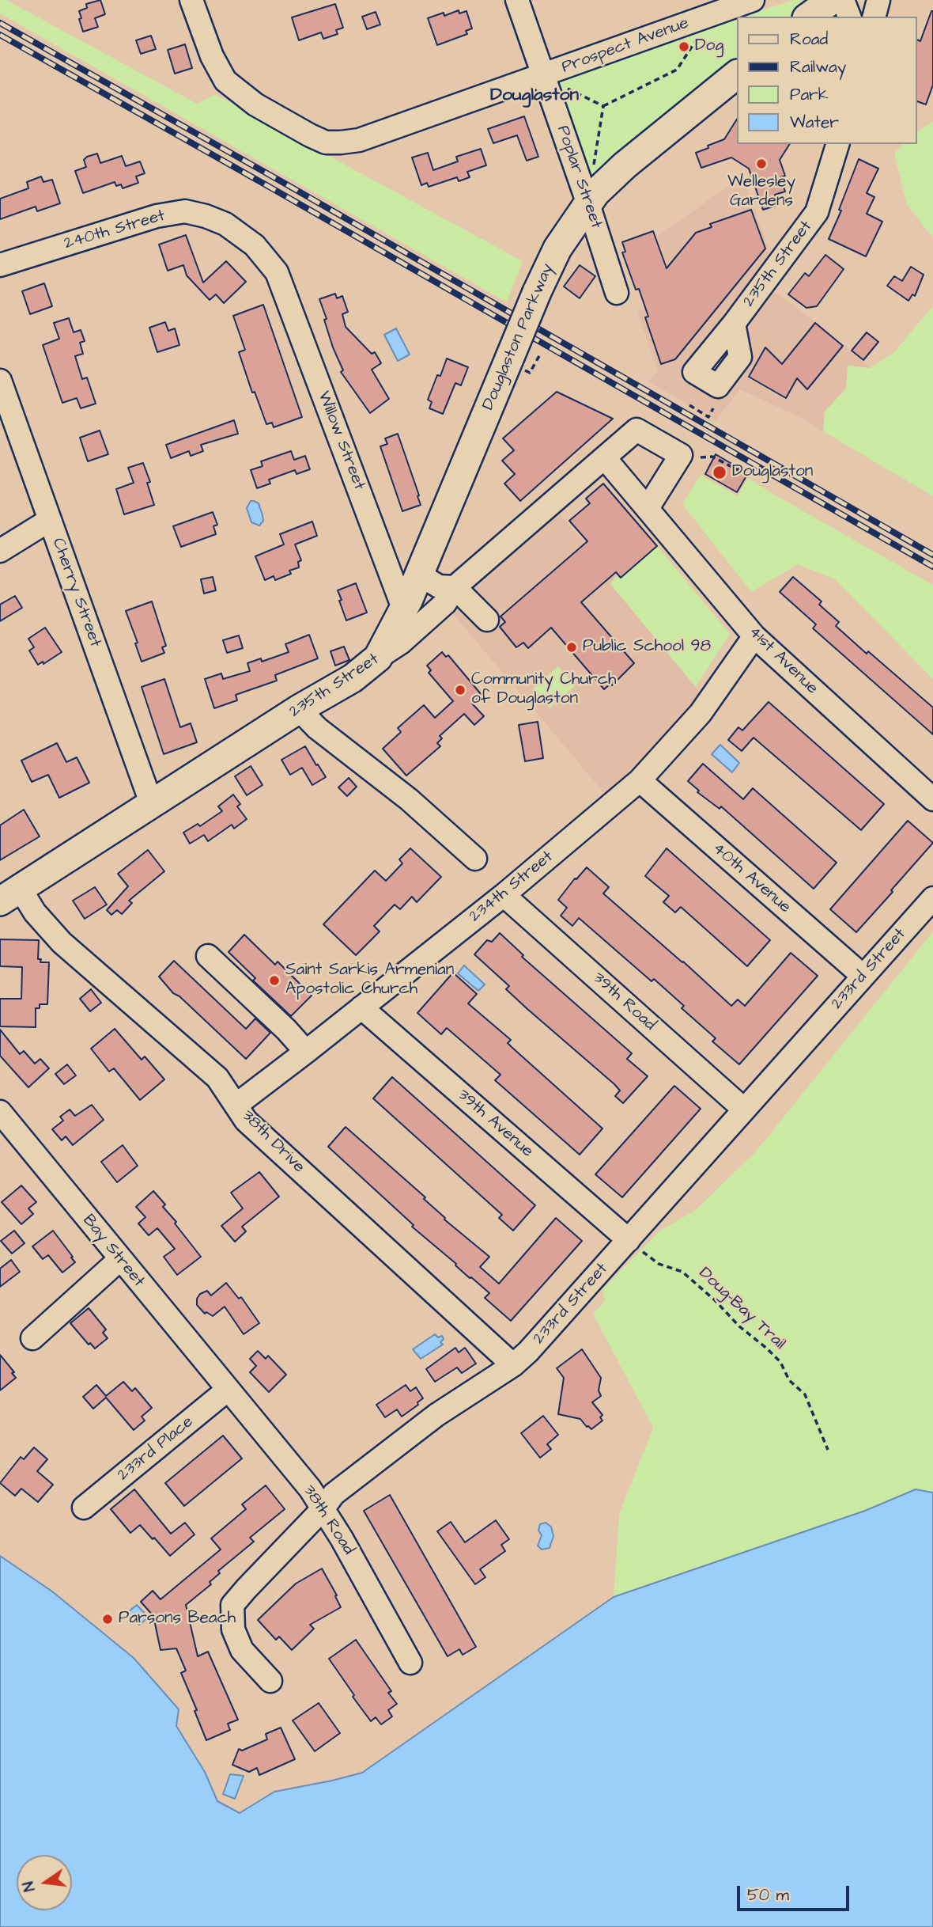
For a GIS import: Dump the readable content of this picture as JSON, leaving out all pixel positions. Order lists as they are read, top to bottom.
{
  "streets": {
    "main road": ["235th Street", "Douglaston Parkway"],
    "street": [
      "Prospect Avenue",
      "Poplar Street",
      "240th Street",
      "Willow Street",
      "Cherry Street",
      "41st Avenue",
      "40th Avenue",
      "234th Street",
      "233rd Street",
      "39th Road",
      "39th Avenue",
      "38th Drive",
      "Bay Street",
      "233rd Place",
      "38th Road"
    ],
    "path": ["Doug-Bay Trail"]
  },
  "crossings": [
    ["Prospect Avenue", "Poplar Street"],
    ["Poplar Street", "Douglaston Parkway"],
    ["240th Street", "Willow Street"],
    ["235th Street", "Douglaston Parkway"],
    ["235th Street", "Cherry Street"],
    ["235th Street", "41st Avenue"],
    ["235th Street", "38th Drive"],
    ["Douglaston Parkway", "Willow Street"],
    ["41st Avenue", "234th Street"],
    ["40th Avenue", "234th Street"],
    ["40th Avenue", "233rd Street"],
    ["234th Street", "39th Road"],
    ["234th Street", "39th Avenue"],
    ["234th Street", "38th Drive"],
    ["233rd Street", "39th Road"],
    ["233rd Street", "39th Avenue"],
    ["233rd Street", "38th Drive"],
    ["233rd Street", "Doug-Bay Trail"],
    ["233rd Street", "38th Road"],
    ["39th Avenue", "Doug-Bay Trail"],
    ["Bay Street", "233rd Place"],
    ["Bay Street", "38th Road"],
    ["233rd Place", "38th Road"]
  ],
  "districts": ["Douglaston"],
  "places": [
    "Dog",
    "Wellesley Gardens",
    "Douglaston",
    "Public School 98",
    "Community Church of Douglaston",
    "Saint Sarkis Armenian Apostolic Church",
    "Parsons Beach"
  ],
  "legend": [
    "Road",
    "Railway",
    "Park",
    "Water"
  ],
  "scale_bar": "50 m",
  "north": "left"
}
